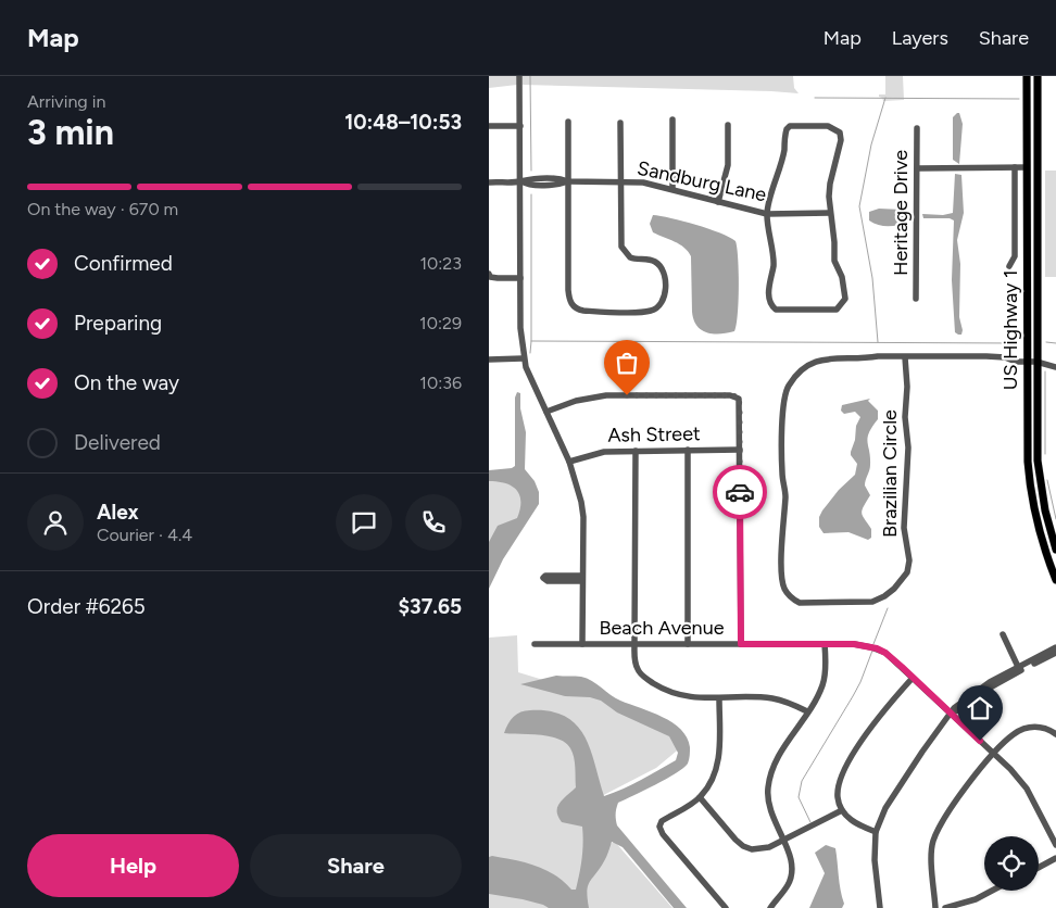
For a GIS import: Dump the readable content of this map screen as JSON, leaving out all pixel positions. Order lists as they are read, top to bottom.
{
  "streets": {
    "main road": ["US Highway 1"],
    "street": [
      "Sandburg Lane",
      "Heritage Drive",
      "Ash Street",
      "Brazilian Circle",
      "Beach Avenue"
    ]
  },
  "crossings": [
    ["US Highway 1", "Brazilian Circle"]
  ],
  "page": {
    "header": "Map",
    "nav": ["Map", "Layers", "Share"],
    "heading": ["3 min", "Arriving in", "10:48–10:53"],
    "panel": [
      "Alex",
      "Courier · 4.4",
      "Order #6265",
      "$37.65"
    ],
    "bar": "On the way · 670 m",
    "list": [
      ["Confirmed", "10:23"],
      ["Preparing", "10:29"],
      ["On the way", "10:36"],
      "Delivered"
    ],
    "buttons": ["Help", "Share"]
  }
}
